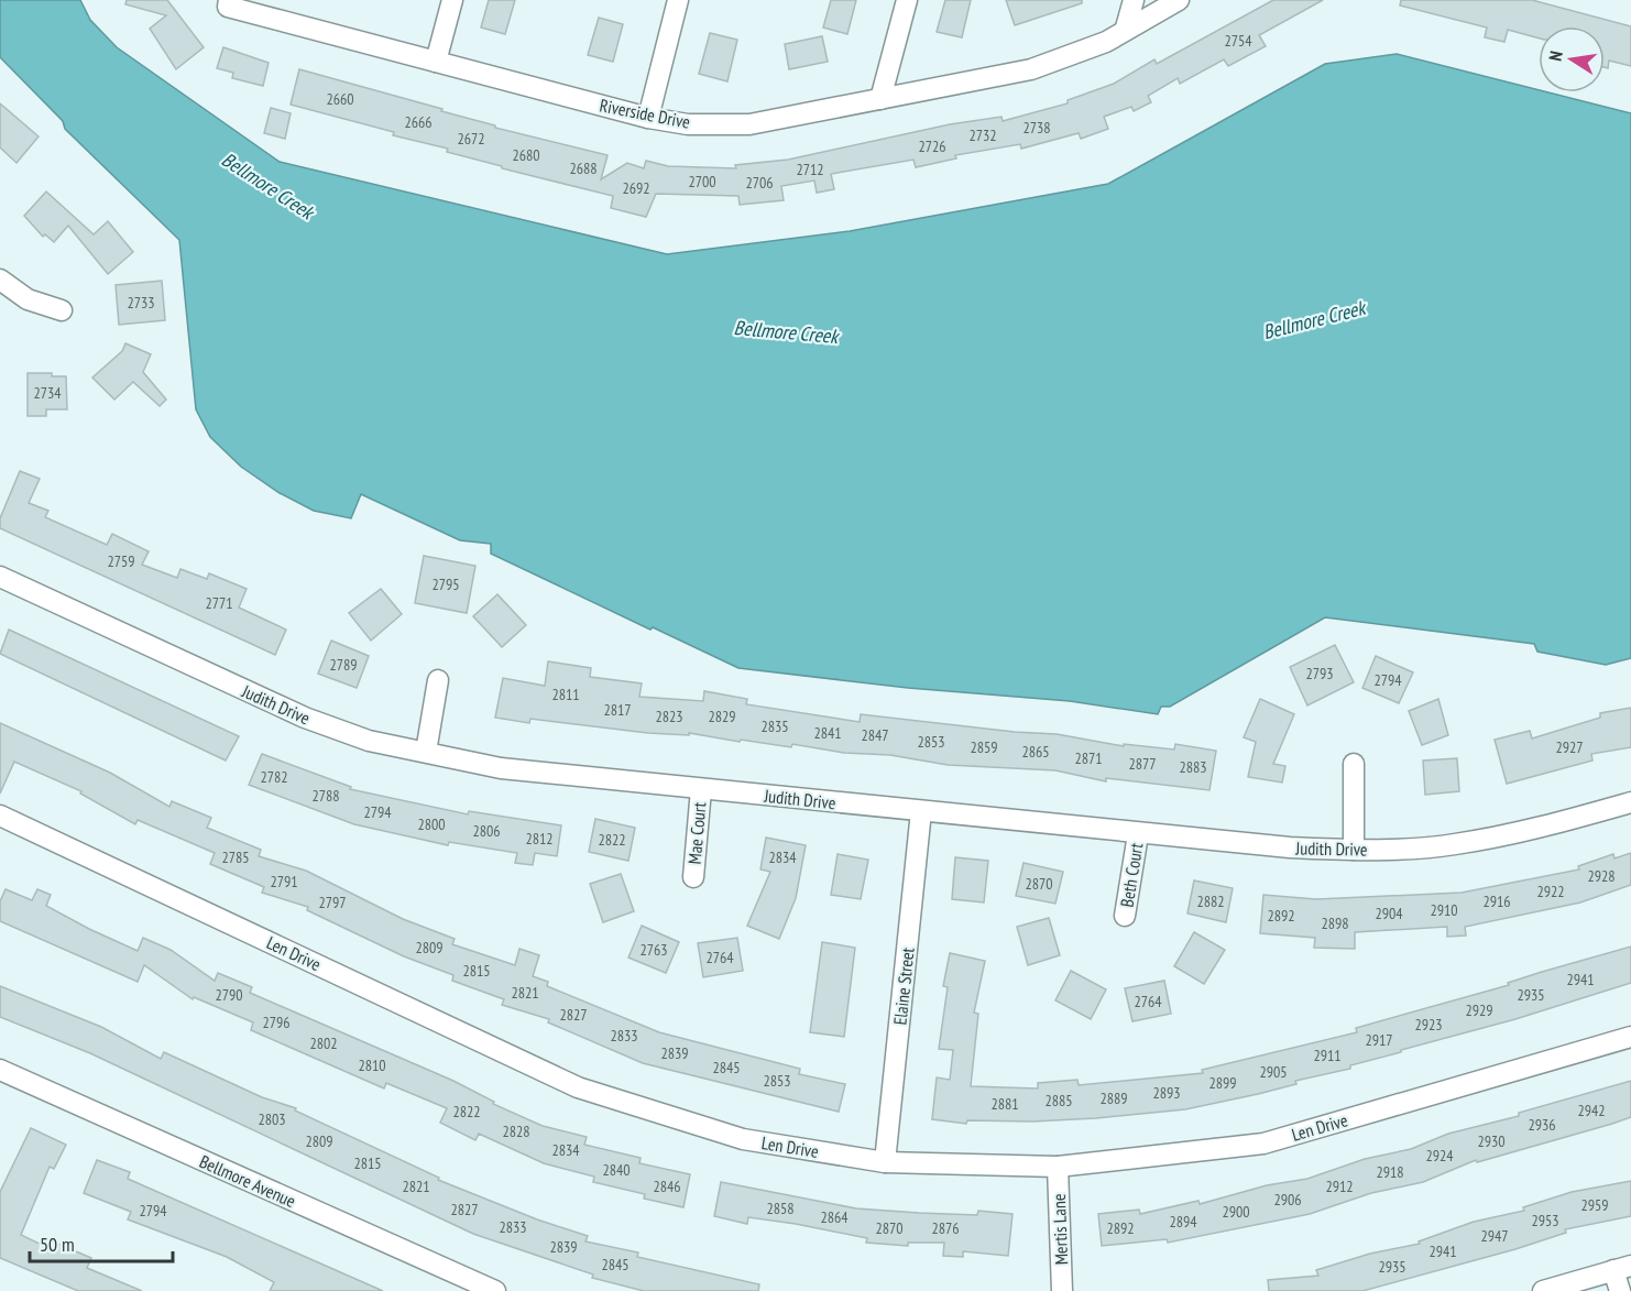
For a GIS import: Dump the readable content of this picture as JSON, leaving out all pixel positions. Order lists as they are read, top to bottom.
{
  "streets": {
    "street": [
      "Riverside Drive",
      "Judith Drive",
      "Mae Court",
      "Beth Court",
      "Len Drive",
      "Elaine Street",
      "Bellmore Avenue",
      "Mertis Lane"
    ]
  },
  "crossings": [
    ["Judith Drive", "Mae Court"],
    ["Judith Drive", "Beth Court"],
    ["Judith Drive", "Elaine Street"],
    ["Len Drive", "Elaine Street"],
    ["Len Drive", "Mertis Lane"]
  ],
  "water": ["Bellmore Creek"],
  "house_numbers": [
    "2754",
    "2660",
    "2666",
    "2738",
    "2732",
    "2672",
    "2726",
    "2680",
    "2688",
    "2712",
    "2700",
    "2706",
    "2692",
    "2733",
    "2734",
    "2759",
    "2795",
    "2771",
    "2789",
    "2793",
    "2794",
    "2811",
    "2817",
    "2823",
    "2829",
    "2835",
    "2841",
    "2847",
    "2853",
    "2859",
    "2927",
    "2865",
    "2871",
    "2877",
    "2883",
    "2782",
    "2788",
    "2794",
    "2800",
    "2806",
    "2812",
    "2822",
    "2785",
    "2834",
    "2928",
    "2791",
    "2870",
    "2922",
    "2882",
    "2916",
    "2797",
    "2910",
    "2904",
    "2892",
    "2898",
    "2809",
    "2763",
    "2764",
    "2815",
    "2941",
    "2821",
    "2790",
    "2935",
    "2764",
    "2929",
    "2827",
    "2796",
    "2923",
    "2833",
    "2917",
    "2802",
    "2839",
    "2911",
    "2810",
    "2845",
    "2905",
    "2853",
    "2899",
    "2893",
    "2889",
    "2885",
    "2881",
    "2942",
    "2822",
    "2803",
    "2936",
    "2828",
    "2809",
    "2930",
    "2834",
    "2924",
    "2815",
    "2840",
    "2918",
    "2821",
    "2846",
    "2912",
    "2906",
    "2959",
    "2858",
    "2827",
    "2794",
    "2900",
    "2864",
    "2953",
    "2894",
    "2833",
    "2870",
    "2876",
    "2892",
    "2947",
    "2839",
    "2941",
    "2845",
    "2935"
  ],
  "scale_bar": "50 m",
  "north": "left"
}
